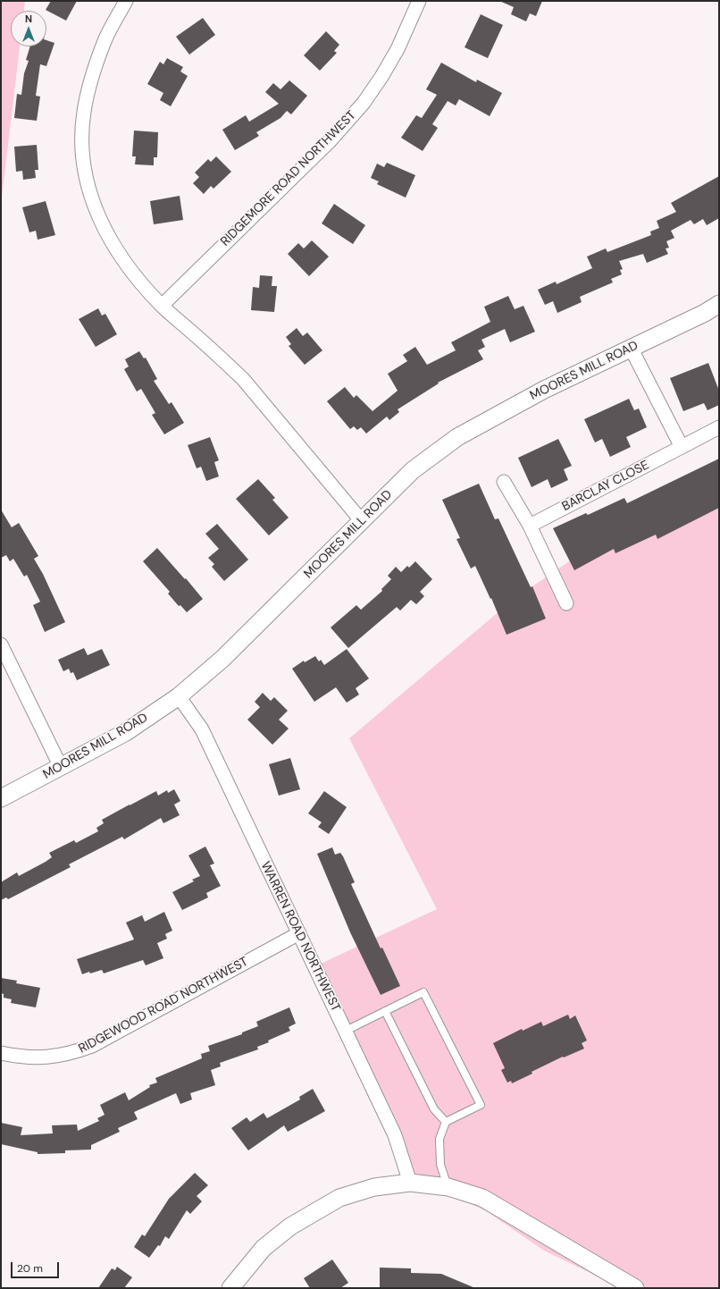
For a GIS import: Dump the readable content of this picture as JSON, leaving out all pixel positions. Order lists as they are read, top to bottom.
{
  "streets": {
    "street": [
      "RIDGEMORE ROAD NORTHWEST",
      "MOORES MILL ROAD",
      "BARCLAY CLOSE",
      "WARREN ROAD NORTHWEST",
      "RIDGEWOOD ROAD NORTHWEST"
    ]
  },
  "crossings": [
    ["MOORES MILL ROAD", "WARREN ROAD NORTHWEST"],
    ["WARREN ROAD NORTHWEST", "RIDGEWOOD ROAD NORTHWEST"]
  ],
  "scale_bar": "20 m",
  "north": "top"
}
